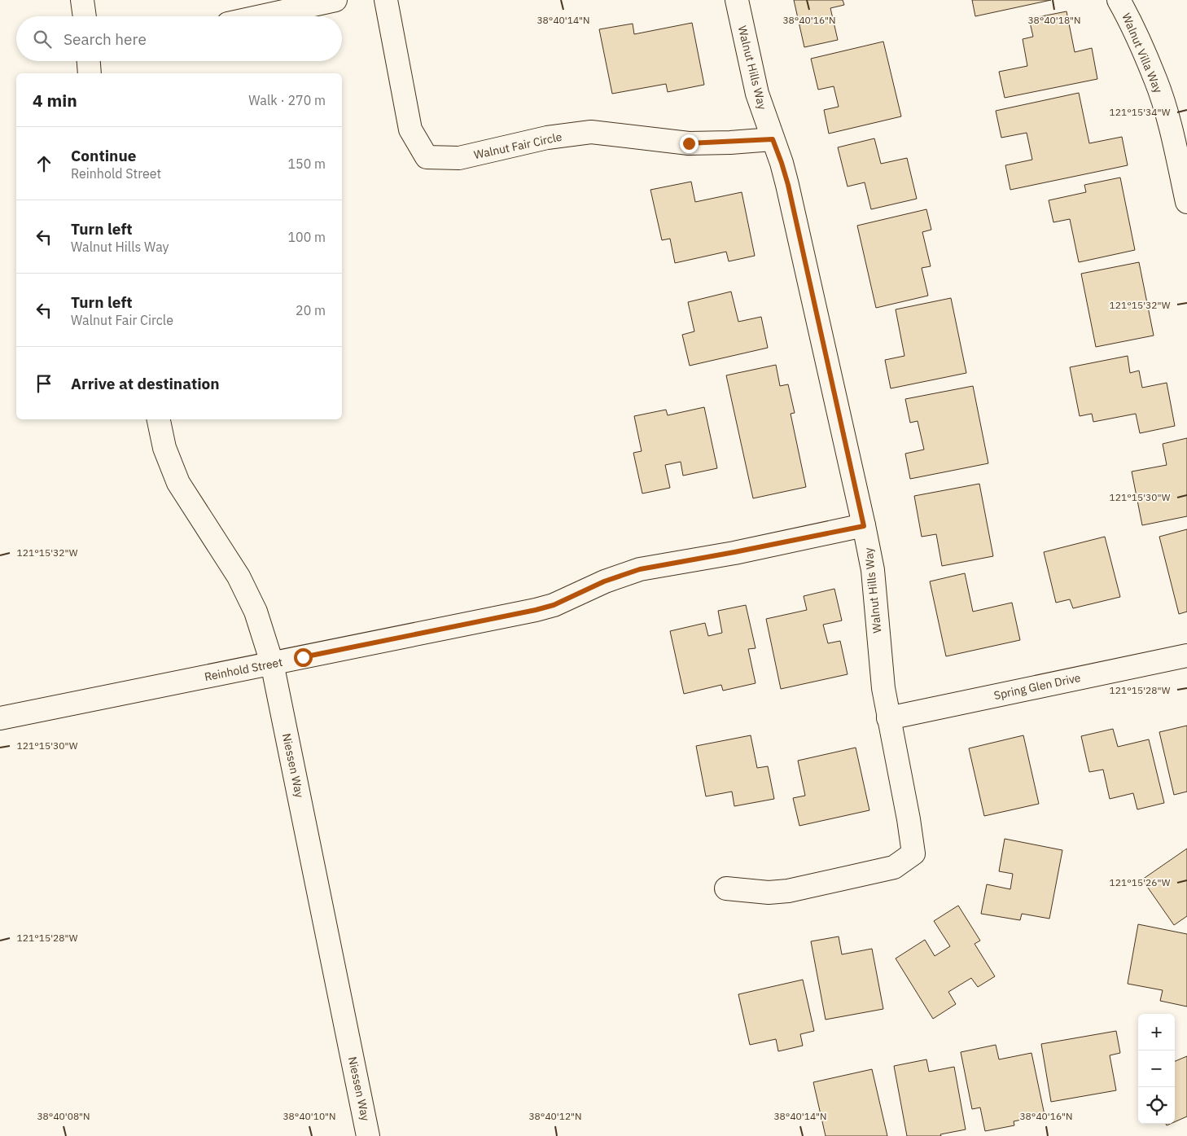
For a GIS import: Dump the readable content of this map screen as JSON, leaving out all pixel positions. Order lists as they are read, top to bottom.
{
  "streets": {
    "street": [
      "Walnut Villa Way",
      "Walnut Hills Way",
      "Walnut Fair Circle",
      "Reinhold Street",
      "Spring Glen Drive",
      "Niessen Way"
    ]
  },
  "crossings": [
    ["Walnut Hills Way", "Walnut Fair Circle"],
    ["Walnut Hills Way", "Reinhold Street"],
    ["Walnut Hills Way", "Spring Glen Drive"],
    ["Reinhold Street", "Niessen Way"]
  ],
  "page": {
    "search": "Search here",
    "heading": ["4 min", "Walk · 270 m"],
    "list": [
      ["Continue", "Reinhold Street", "150 m"],
      ["Turn left", "Walnut Hills Way", "100 m"],
      ["Turn left", "Walnut Fair Circle", "20 m"],
      "Arrive at destination"
    ],
    "map_buttons": ["+", "−"]
  },
  "coordinates": [
    "38°40'14\"N",
    "38°40'16\"N",
    "38°40'18\"N",
    "121°15'34\"W",
    "121°15'32\"W",
    "121°15'30\"W",
    "121°15'28\"W",
    "121°15'26\"W",
    "38°40'08\"N",
    "38°40'10\"N",
    "38°40'12\"N"
  ]
}
